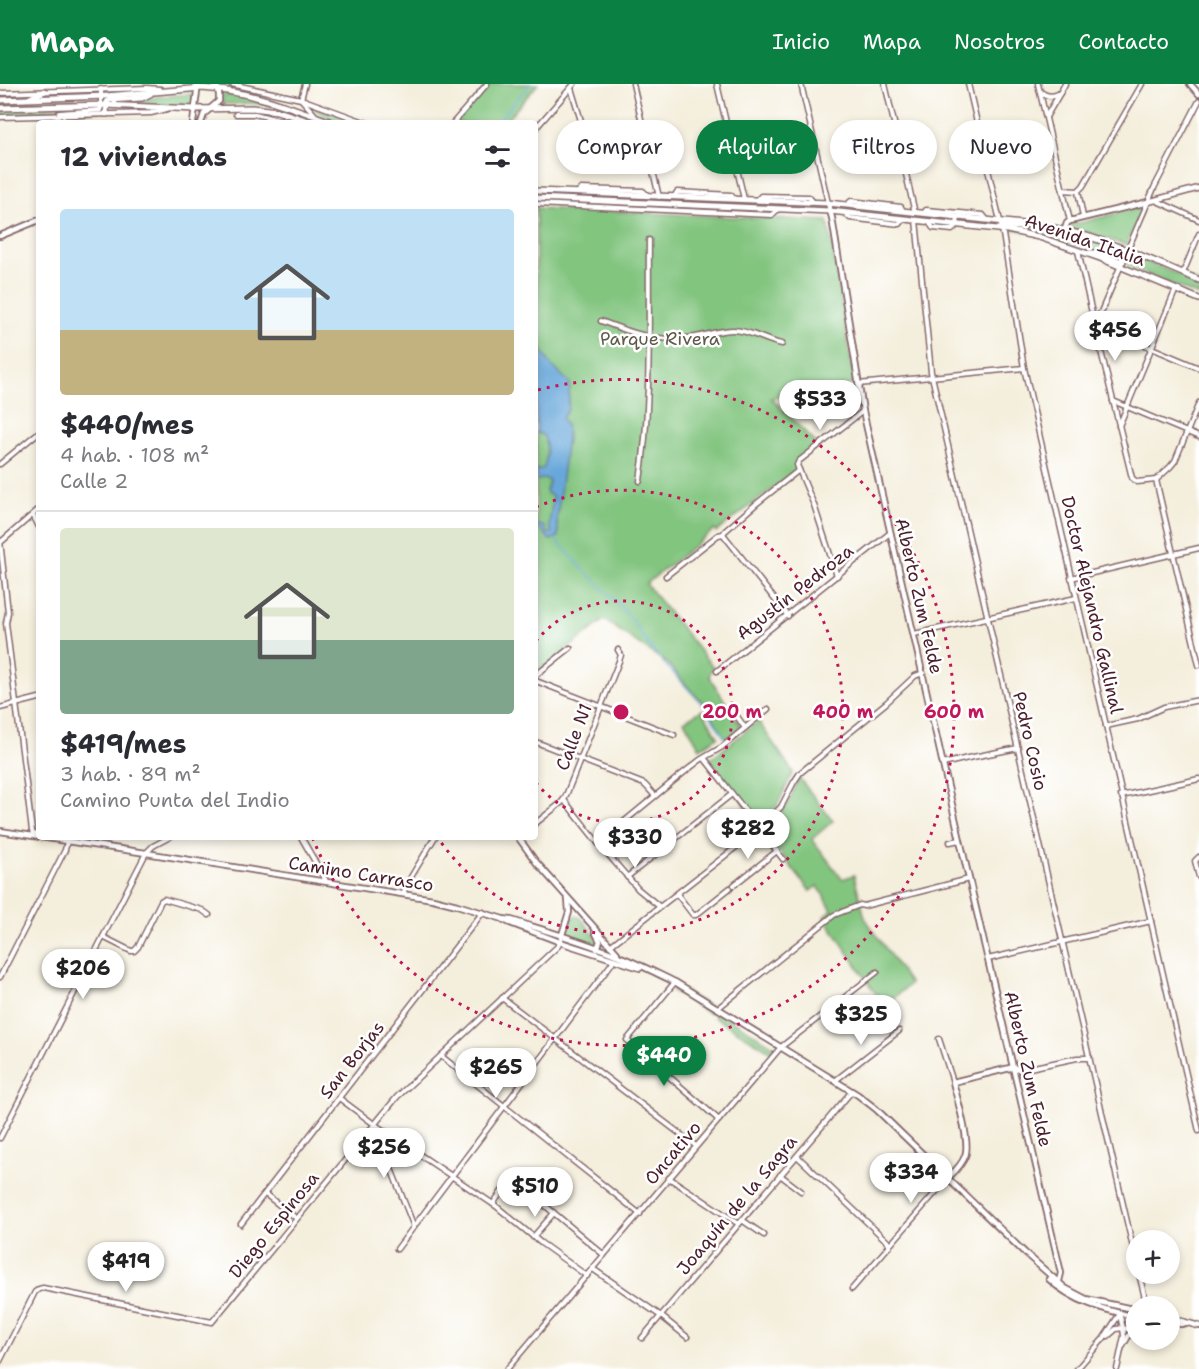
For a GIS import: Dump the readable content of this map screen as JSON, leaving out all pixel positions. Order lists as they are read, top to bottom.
{
  "streets": {
    "main road": ["Avenida Italia"],
    "street": [
      "Agustín Pedroza",
      "Alberto Zum Felde",
      "Doctor Alejandro Gallinal",
      "Calle N1",
      "Pedro Cosio",
      "Camino Carrasco",
      "San Borjas",
      "Oncativo",
      "Joaquín de la Sagra",
      "Diego Espinosa"
    ]
  },
  "crossings": [
    ["Avenida Italia", "Alberto Zum Felde"],
    ["Avenida Italia", "Doctor Alejandro Gallinal"],
    ["Avenida Italia", "Pedro Cosio"],
    ["Agustín Pedroza", "Alberto Zum Felde"],
    ["Alberto Zum Felde", "Camino Carrasco"],
    ["Camino Carrasco", "San Borjas"],
    ["Camino Carrasco", "Oncativo"],
    ["Camino Carrasco", "Joaquín de la Sagra"],
    ["Camino Carrasco", "Diego Espinosa"]
  ],
  "parks": ["Parque Rivera"],
  "page": {
    "header": "Mapa",
    "nav": [
      "Inicio",
      "Mapa",
      "Nosotros",
      "Contacto"
    ],
    "chip": [
      "Comprar",
      "Alquilar",
      "Filtros",
      "Nuevo"
    ],
    "heading": "12 viviendas",
    "list": [
      {
        "name": "$440/mes",
        "note": "4 hab. · 108 m² · Calle 2"
      },
      {
        "name": "$419/mes",
        "note": "3 hab. · 89 m² · Camino Punta del Indio"
      }
    ],
    "price": [
      "$456",
      "$533",
      "$282",
      "$330",
      "$206",
      "$325",
      "$440",
      "$265",
      "$256",
      "$334",
      "$510",
      "$419"
    ],
    "map_buttons": ["+", "−"]
  },
  "rings": ["200 m", "400 m", "600 m"]
}
